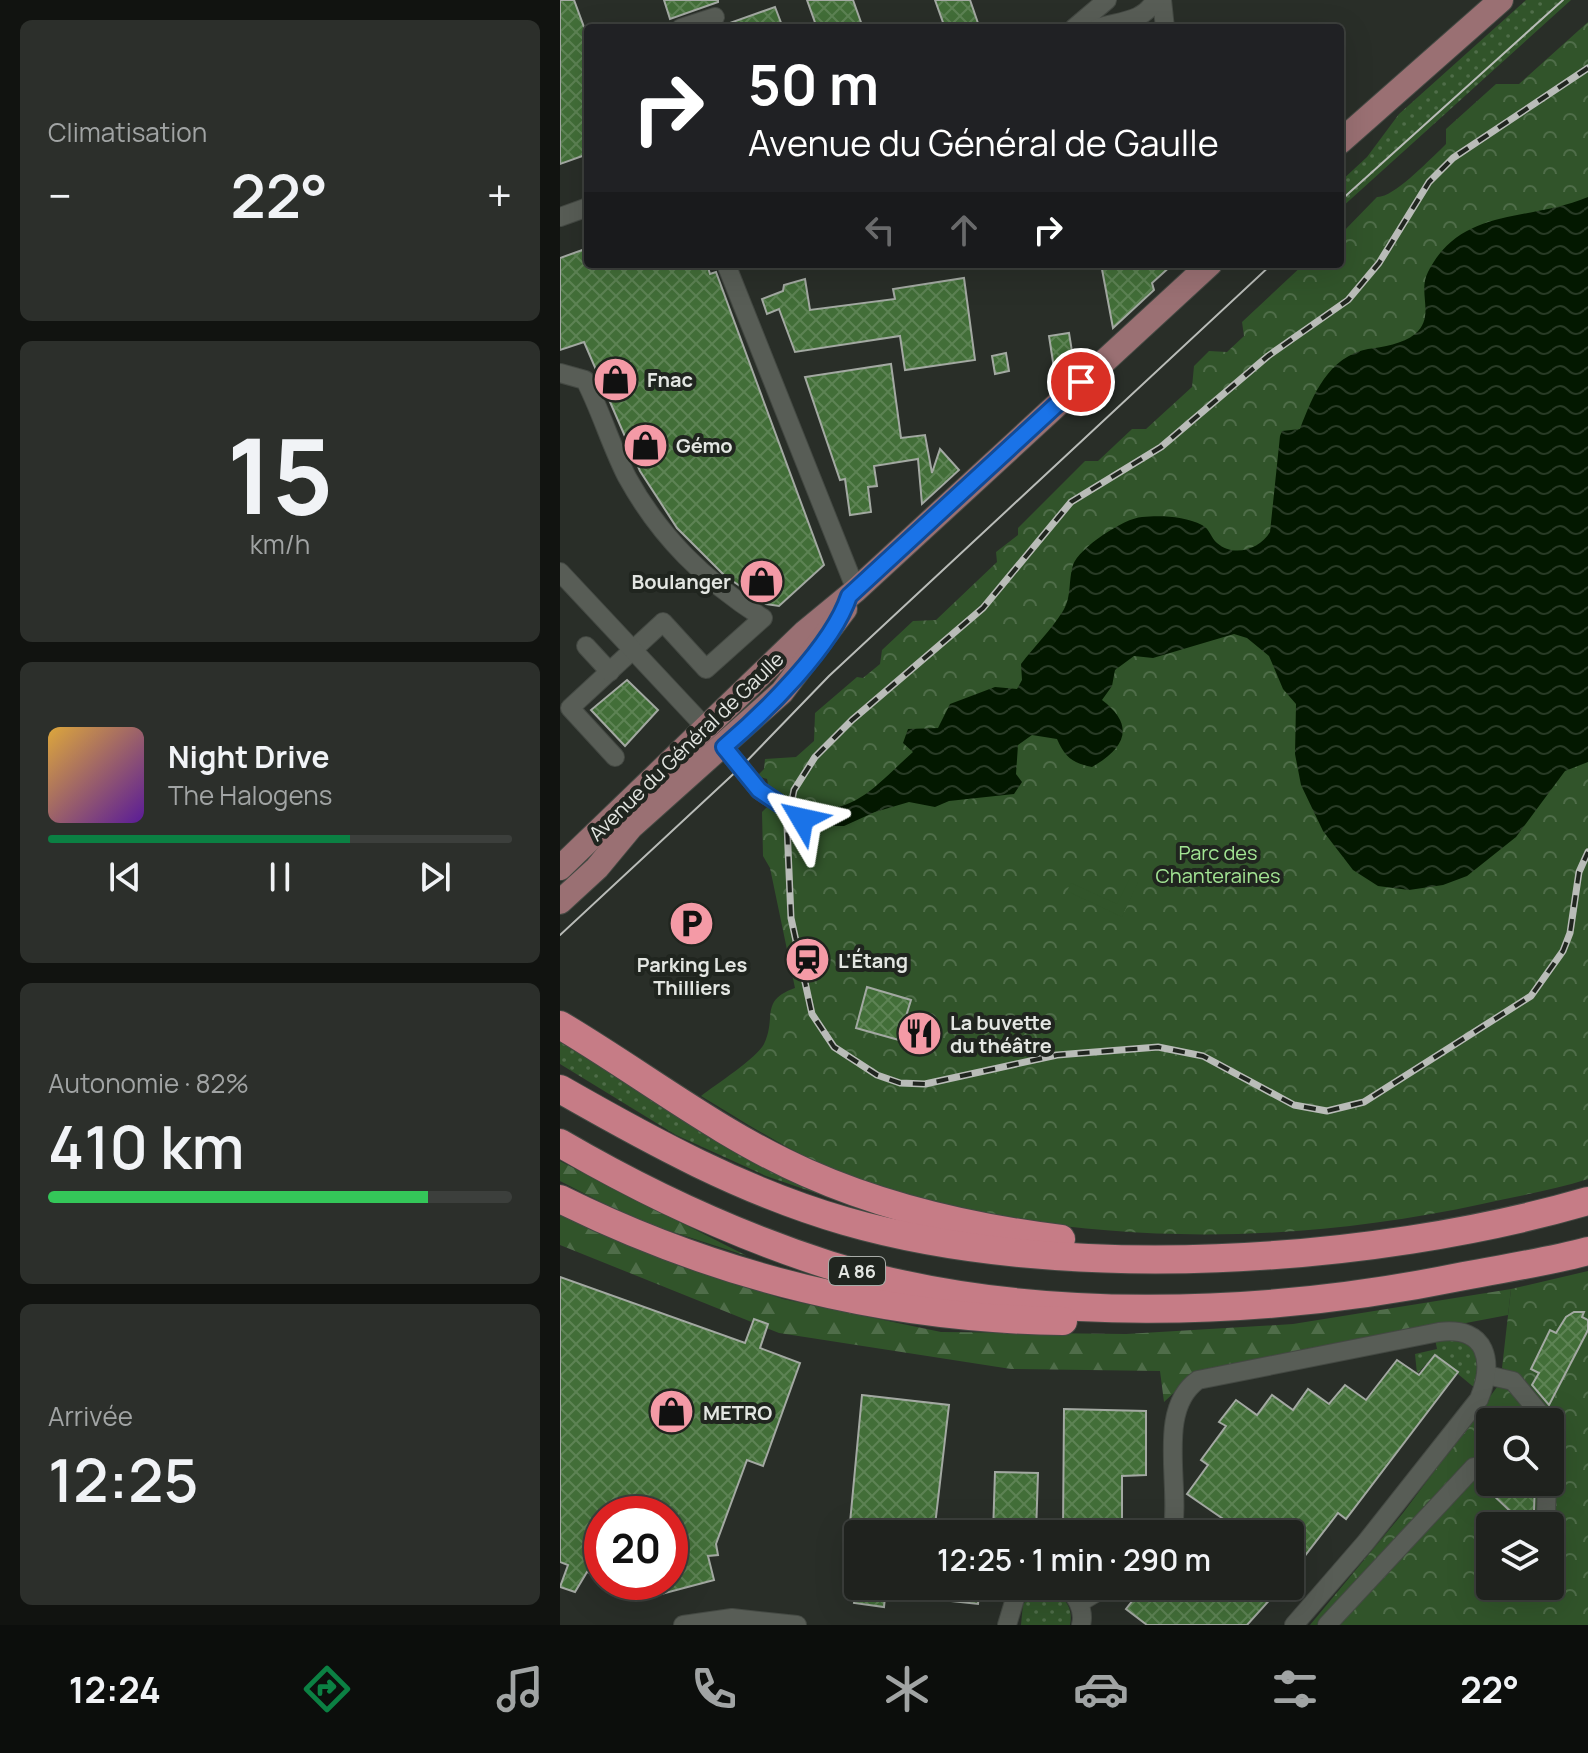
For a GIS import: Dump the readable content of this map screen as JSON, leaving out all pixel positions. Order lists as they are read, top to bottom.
{
  "streets": {
    "highway": ["A 86"],
    "main road": ["Avenue du Général de Gaulle"]
  },
  "parks": ["Parc des Chanteraines"],
  "places": {
    "shop": [
      "Fnac",
      "Gémo",
      "Boulanger",
      "METRO"
    ],
    "parking": ["Parking Les Thilliers"],
    "station": ["L'Étang"],
    "restaurant": ["La buvette du théâtre"]
  },
  "page": {
    "tile": [
      "Climatisation",
      ["15", "km/h"],
      ["Autonomie · 82%", "410 km"],
      ["Arrivée", "12:25"]
    ],
    "turn": ["50 m", "Avenue du Général de Gaulle"],
    "heat": ["−", "22°", "+"],
    "song": ["Night Drive", "The Halogens"],
    "limit": "20",
    "trip": "12:25 · 1 min · 290 m",
    "tabs": ["12:24", "22°"]
  }
}
